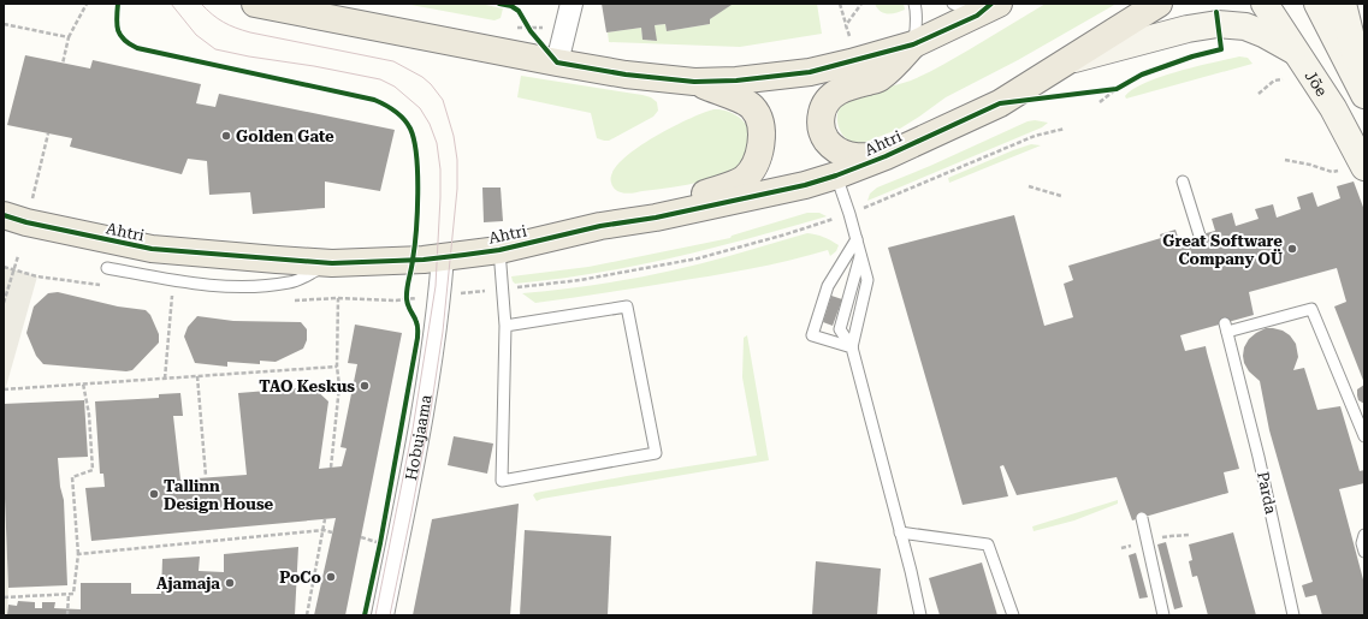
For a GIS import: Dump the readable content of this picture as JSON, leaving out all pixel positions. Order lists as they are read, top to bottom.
{
  "streets": {
    "main road": ["Jõe", "Ahtri"],
    "street": ["Hobujaama"],
    "lane": ["Parda"]
  },
  "crossings": [
    ["Ahtri", "Hobujaama"]
  ],
  "places": [
    "Golden Gate",
    "Great Software Company OÜ",
    "TAO Keskus",
    "Tallinn Design House",
    "PoCo",
    "Ajamaja"
  ]
}
